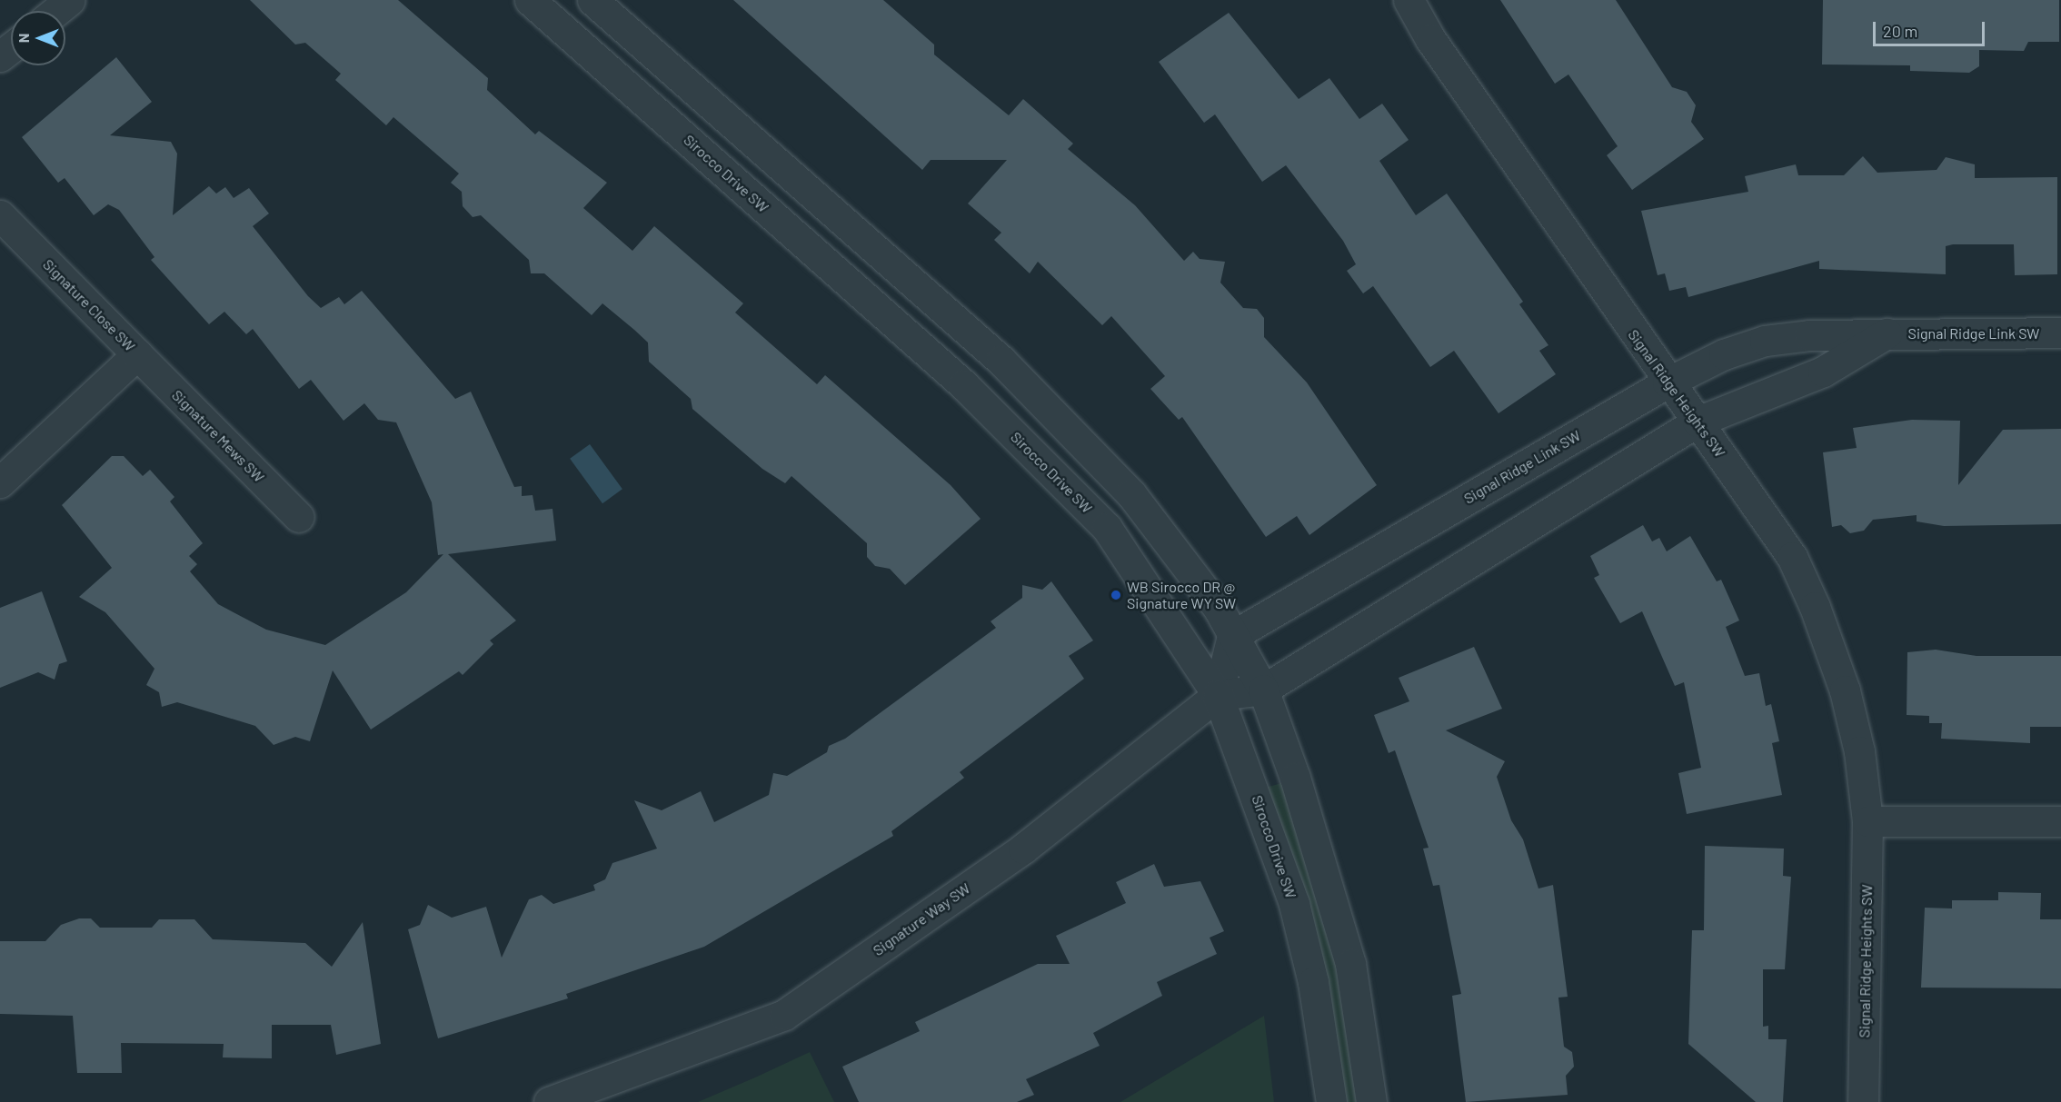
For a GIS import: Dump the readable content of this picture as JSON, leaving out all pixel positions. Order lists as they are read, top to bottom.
{
  "streets": {
    "street": [
      "Sirocco Drive SW",
      "Signature Close SW",
      "Signal Ridge Link SW",
      "Signal Ridge Heights SW",
      "Signature Mews SW",
      "Signature Way SW"
    ]
  },
  "crossings": [
    ["Sirocco Drive SW", "Signature Way SW"],
    ["Signature Close SW", "Signature Mews SW"],
    ["Signal Ridge Link SW", "Signal Ridge Heights SW"]
  ],
  "places": ["WB Sirocco DR @ Signature WY SW"],
  "scale_bar": "20 m",
  "north": "left"
}
